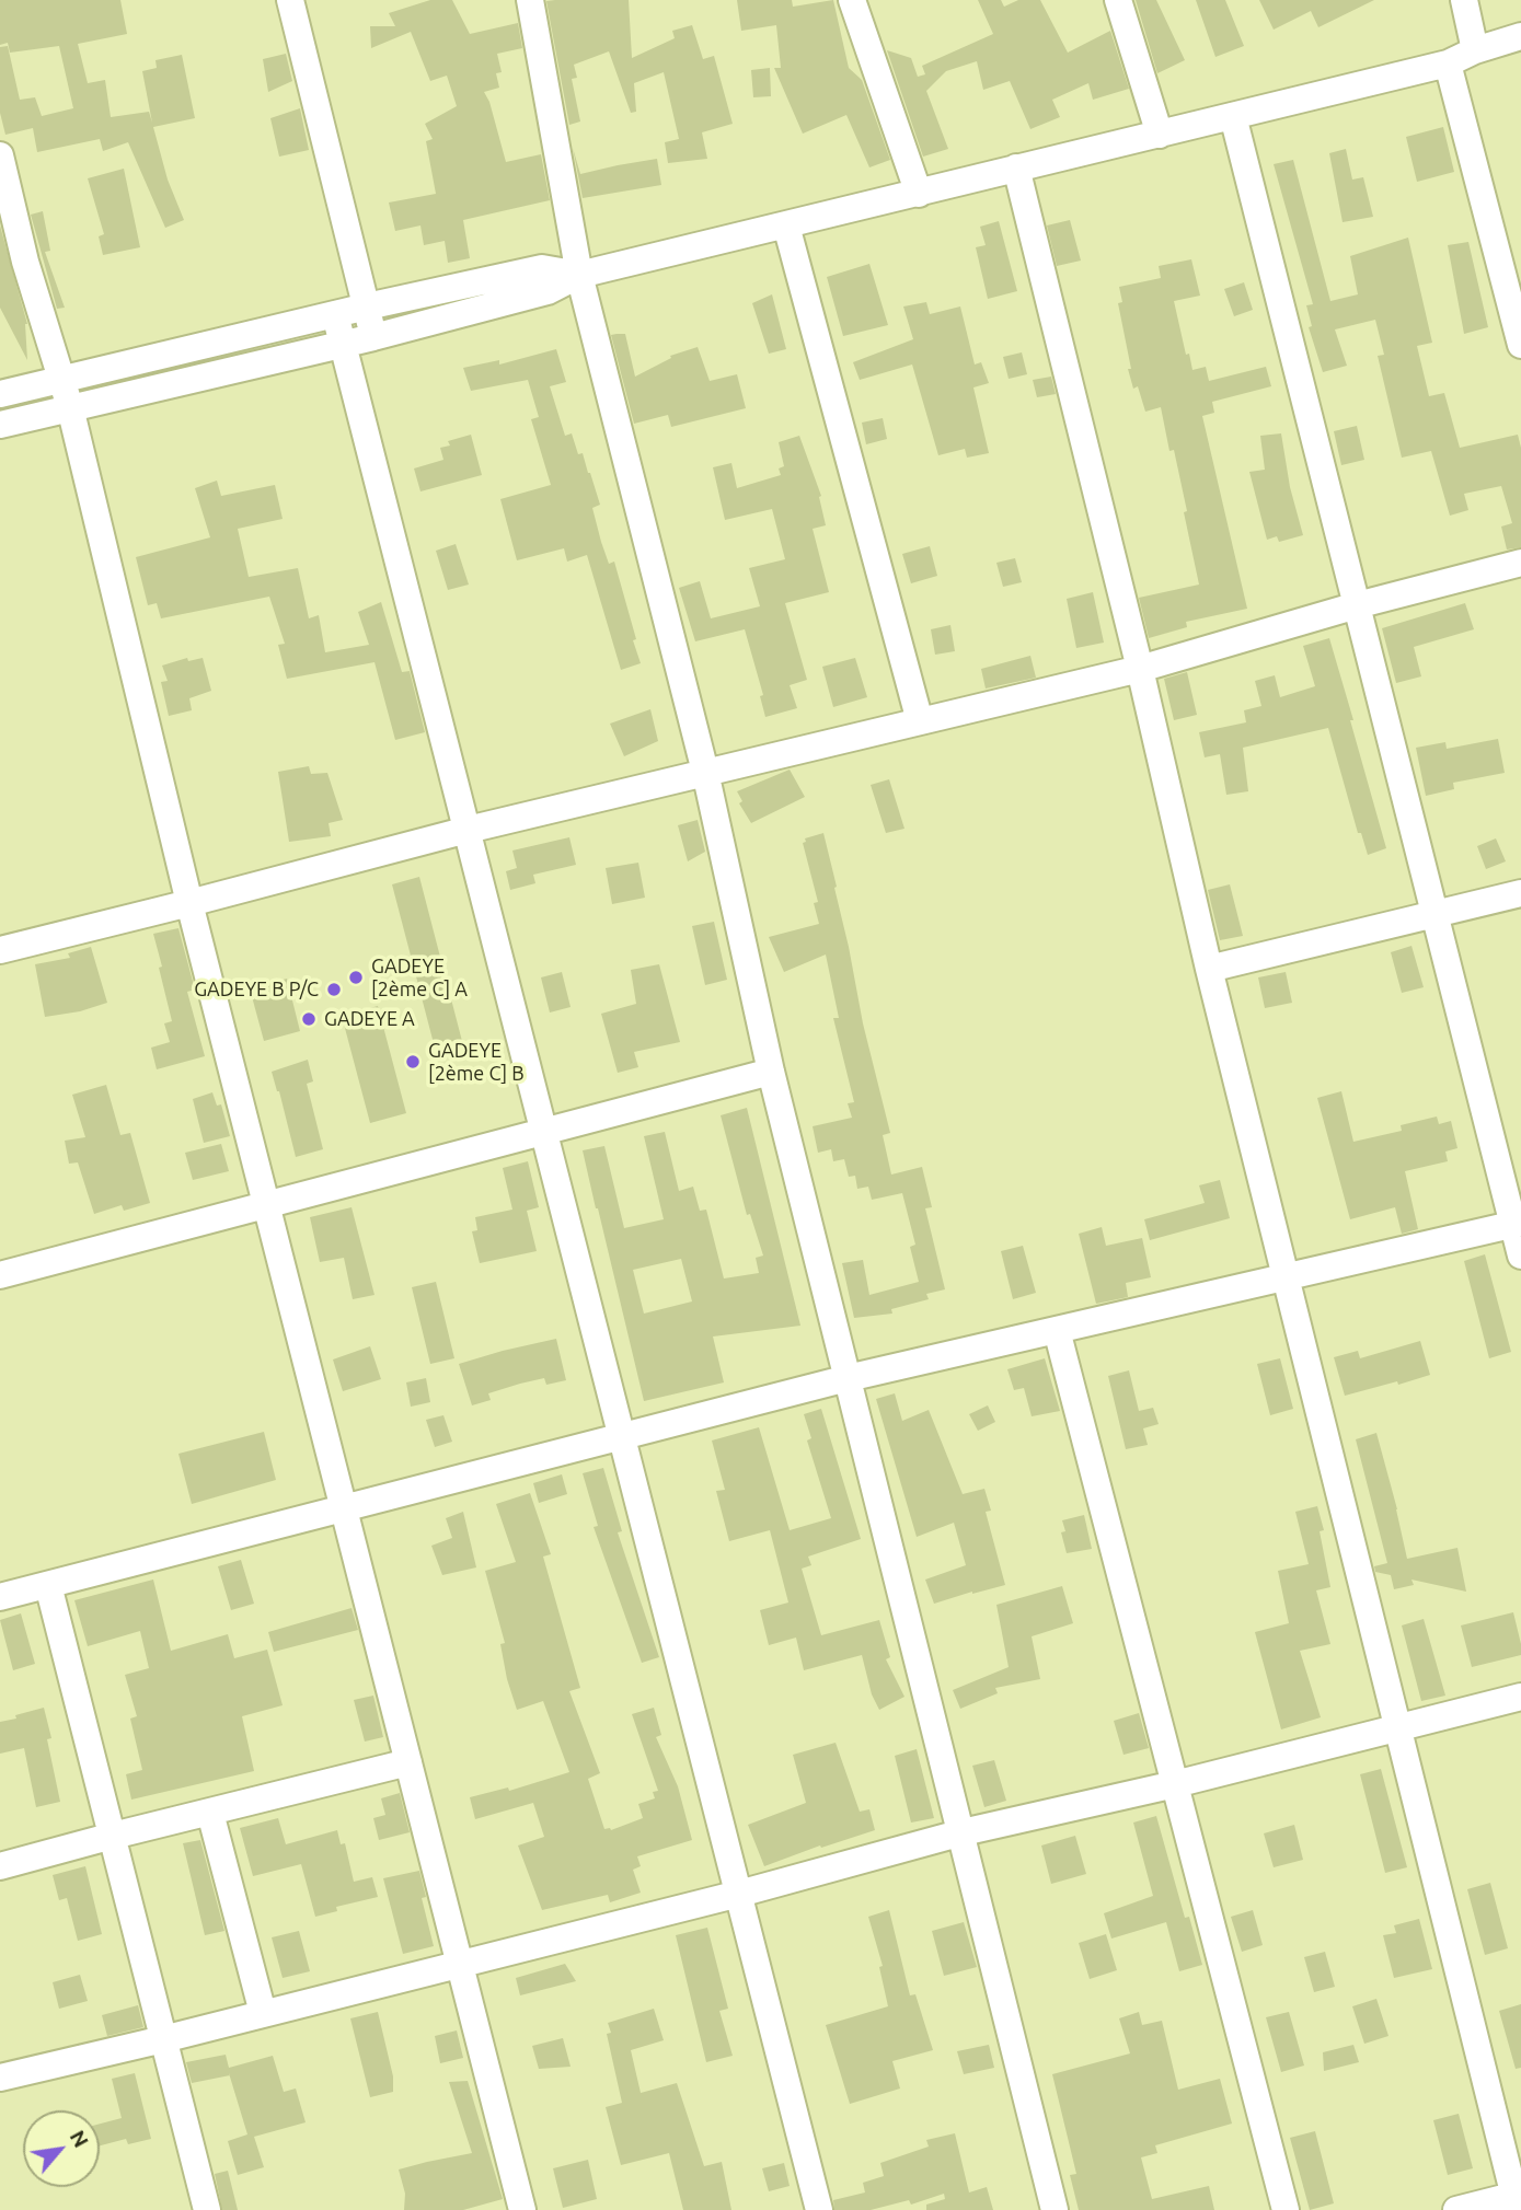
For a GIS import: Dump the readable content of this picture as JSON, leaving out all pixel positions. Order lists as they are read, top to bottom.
{
  "places": [
    "GADEYE [2ème C] A",
    "GADEYE B P/C",
    "GADEYE A",
    "GADEYE [2ème C] B"
  ],
  "north": "top right"
}
